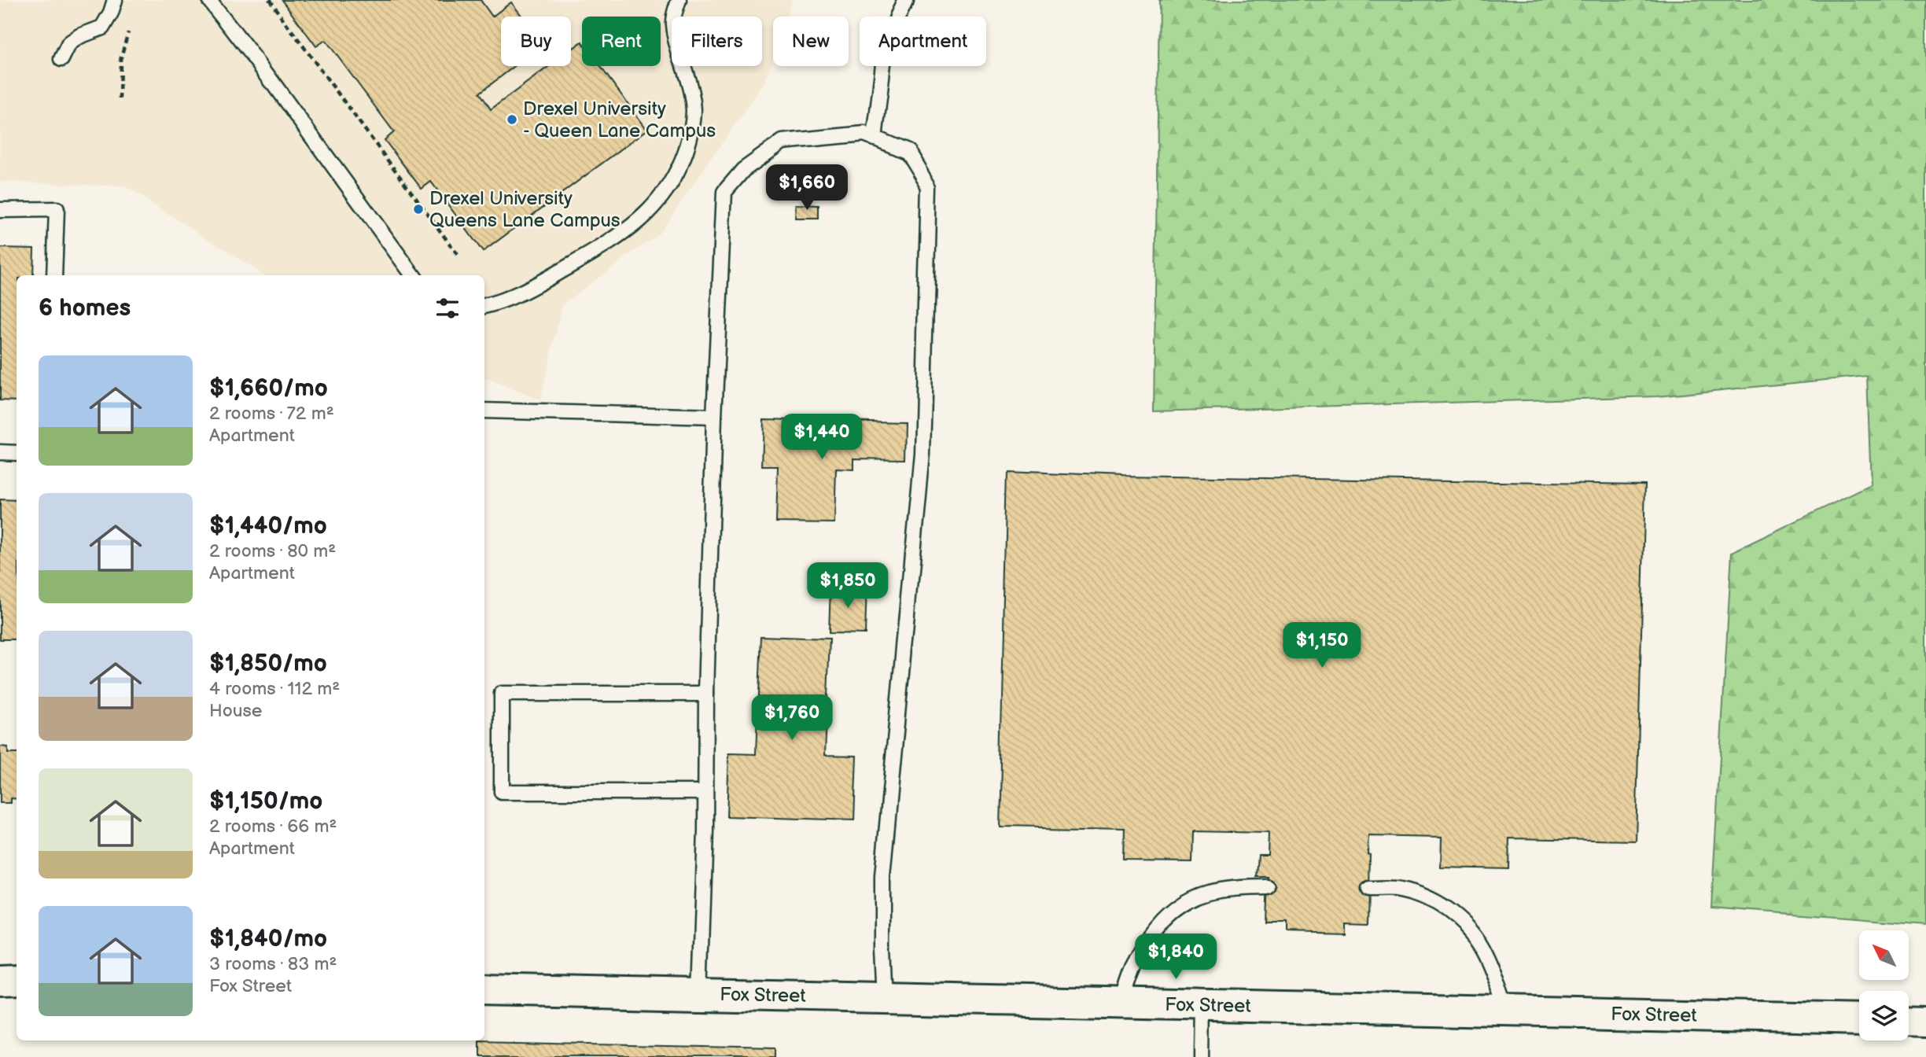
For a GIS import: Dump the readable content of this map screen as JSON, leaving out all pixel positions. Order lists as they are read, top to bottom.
{
  "streets": {
    "street": ["Fox Street"]
  },
  "places": ["Drexel University - Queen Lane Campus", "Drexel University Queens Lane Campus"],
  "north": "top left",
  "page": {
    "chip": [
      "Buy",
      "Rent",
      "Filters",
      "New",
      "Apartment"
    ],
    "price": [
      "$1,660",
      "$1,440",
      "$1,850",
      "$1,150",
      "$1,760",
      "$1,840"
    ],
    "heading": "6 homes",
    "list": [
      {
        "name": "$1,660/mo",
        "note": "2 rooms · 72 m² · Apartment"
      },
      {
        "name": "$1,440/mo",
        "note": "2 rooms · 80 m² · Apartment"
      },
      {
        "name": "$1,850/mo",
        "note": "4 rooms · 112 m² · House"
      },
      {
        "name": "$1,150/mo",
        "note": "2 rooms · 66 m² · Apartment"
      },
      {
        "name": "$1,840/mo",
        "note": "3 rooms · 83 m² · Fox Street"
      }
    ]
  }
}
